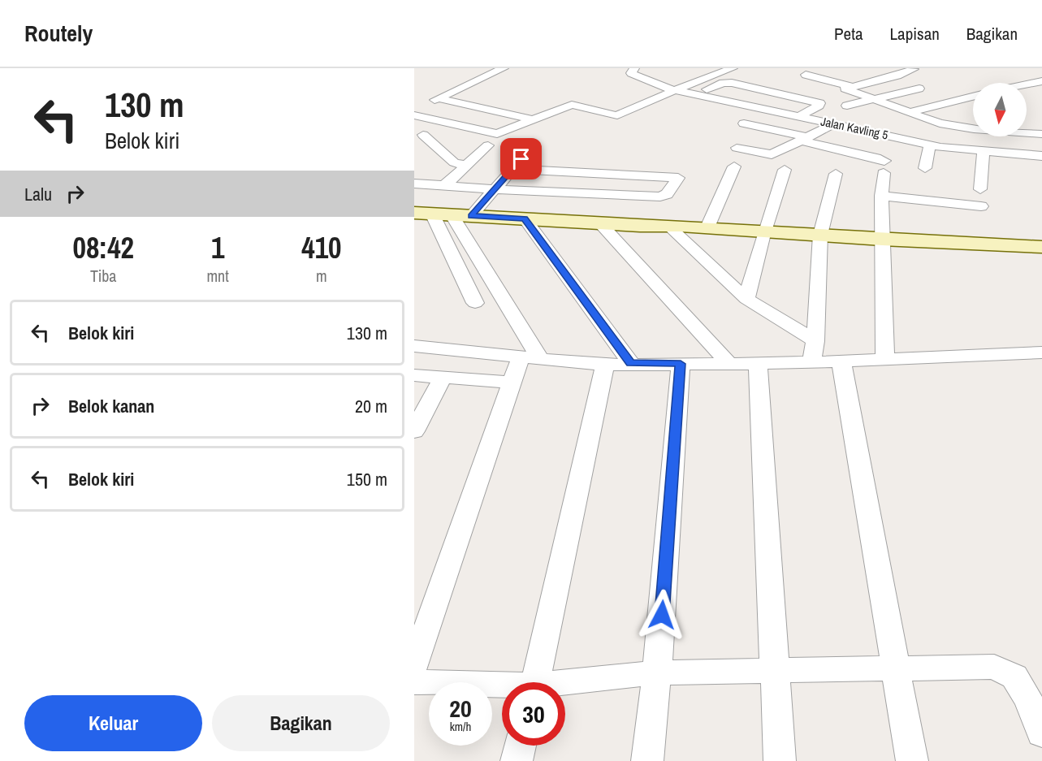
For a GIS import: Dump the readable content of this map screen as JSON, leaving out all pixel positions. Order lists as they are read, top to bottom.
{
  "streets": {
    "street": ["Jalan Kavling 5"]
  },
  "north": "bottom",
  "page": {
    "header": "Routely",
    "nav": ["Peta", "Lapisan", "Bagikan"],
    "turn": ["130 m", "Belok kiri"],
    "then": "Lalu",
    "eta": [
      "08:42",
      "Tiba",
      "1",
      "mnt",
      "410",
      "m"
    ],
    "list": [
      {
        "name": "Belok kiri",
        "value": "130 m"
      },
      {
        "name": "Belok kanan",
        "value": "20 m"
      },
      {
        "name": "Belok kiri",
        "value": "150 m"
      }
    ],
    "speed": "20 km/h",
    "limit": "30",
    "buttons": ["Keluar", "Bagikan"]
  }
}
